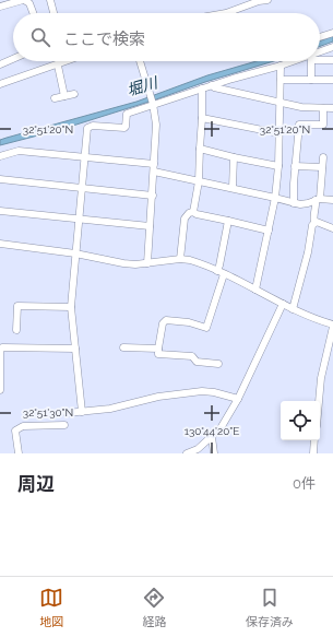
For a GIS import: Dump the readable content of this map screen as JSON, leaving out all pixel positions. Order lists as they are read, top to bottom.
{
  "water": ["堀川"],
  "page": {
    "search": "ここで検索",
    "heading": ["周辺", "0件"],
    "nav": ["地図", "経路", "保存済み"]
  },
  "coordinates": ["32°51'20\"N", "32°51'30\"N", "130°44'20\"E"]
}
